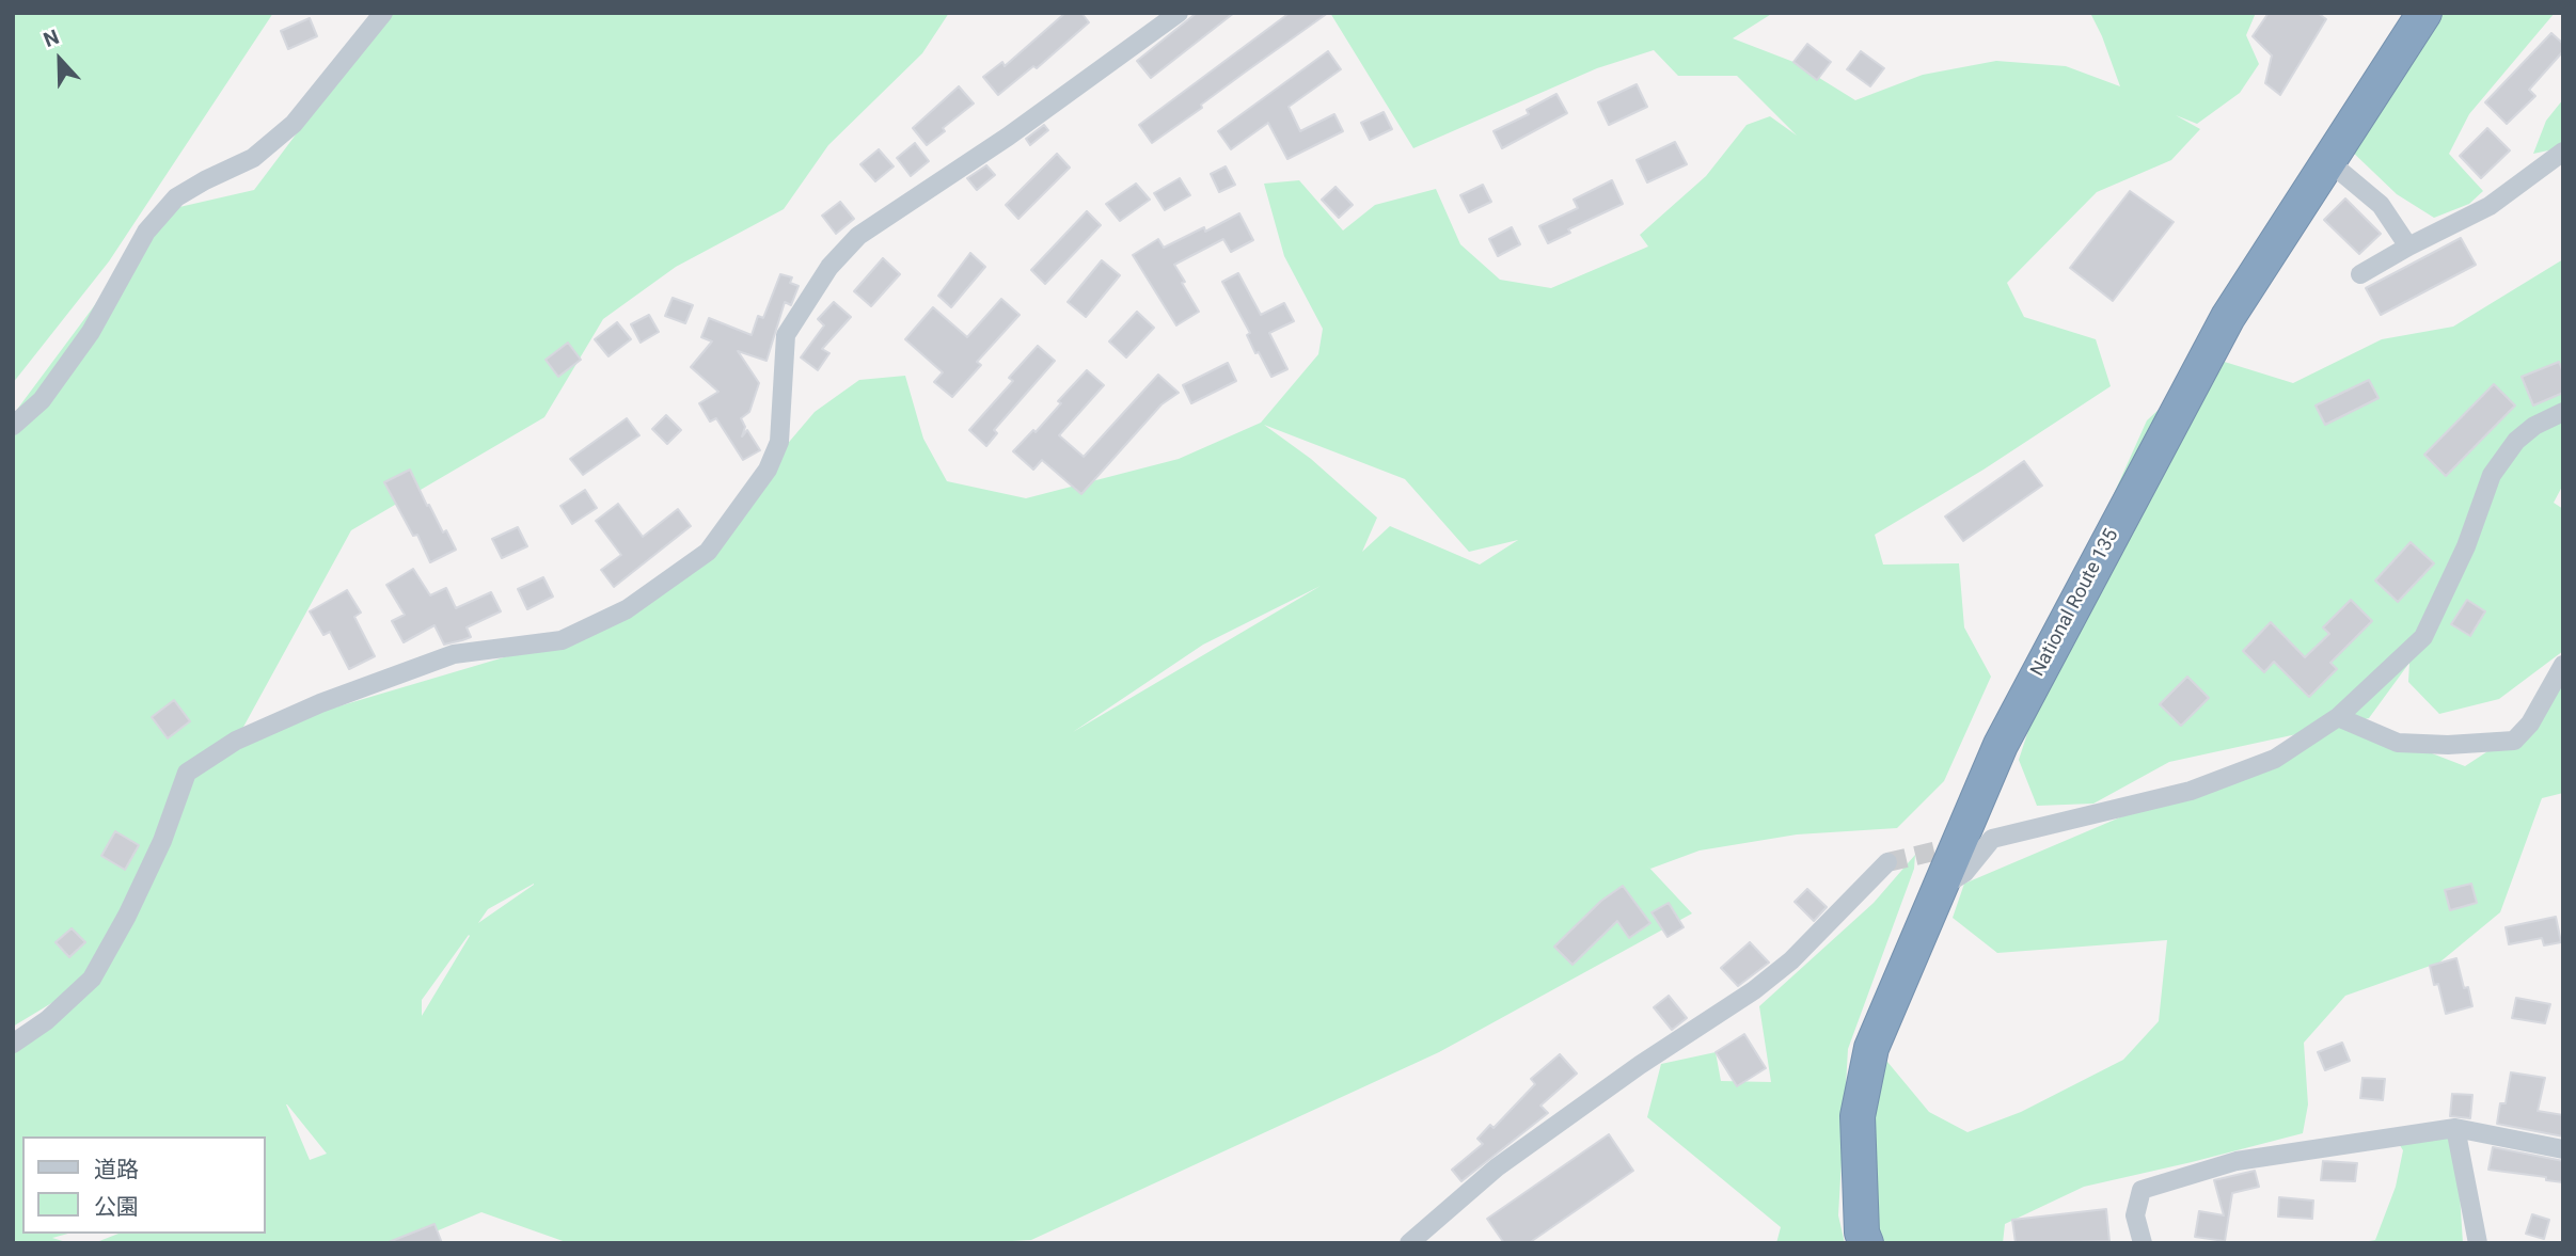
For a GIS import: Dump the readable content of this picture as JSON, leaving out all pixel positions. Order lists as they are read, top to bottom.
{
  "streets": {
    "highway": ["National Route 135"]
  },
  "legend": ["道路", "公園"],
  "north": "top"
}
